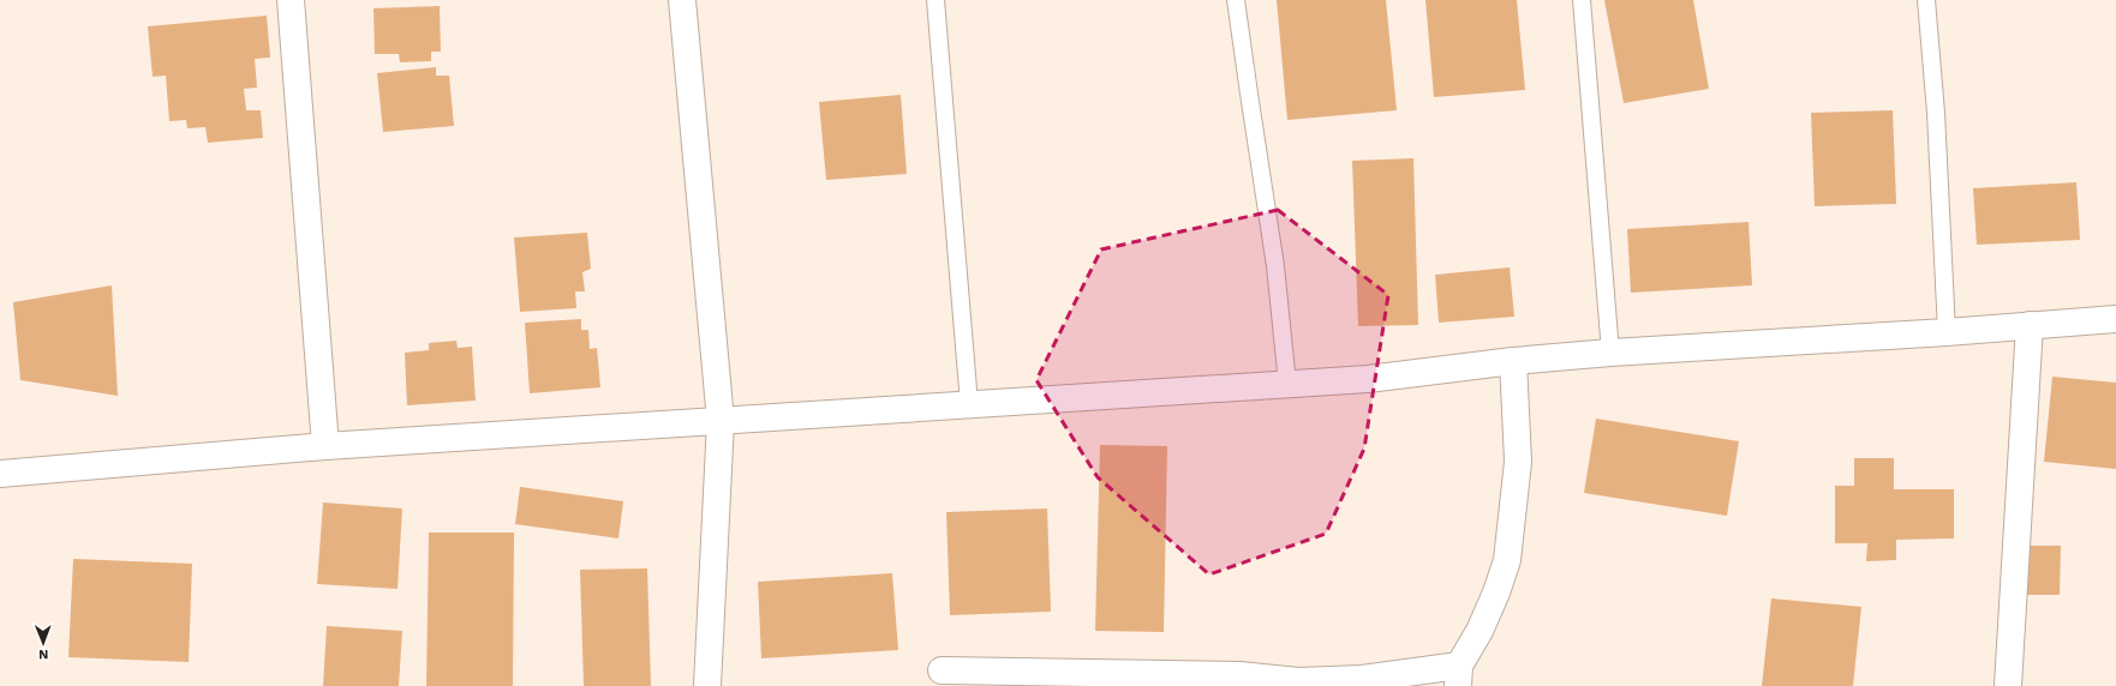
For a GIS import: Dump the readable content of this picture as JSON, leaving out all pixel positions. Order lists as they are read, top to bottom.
{
  "north": "bottom"
}
